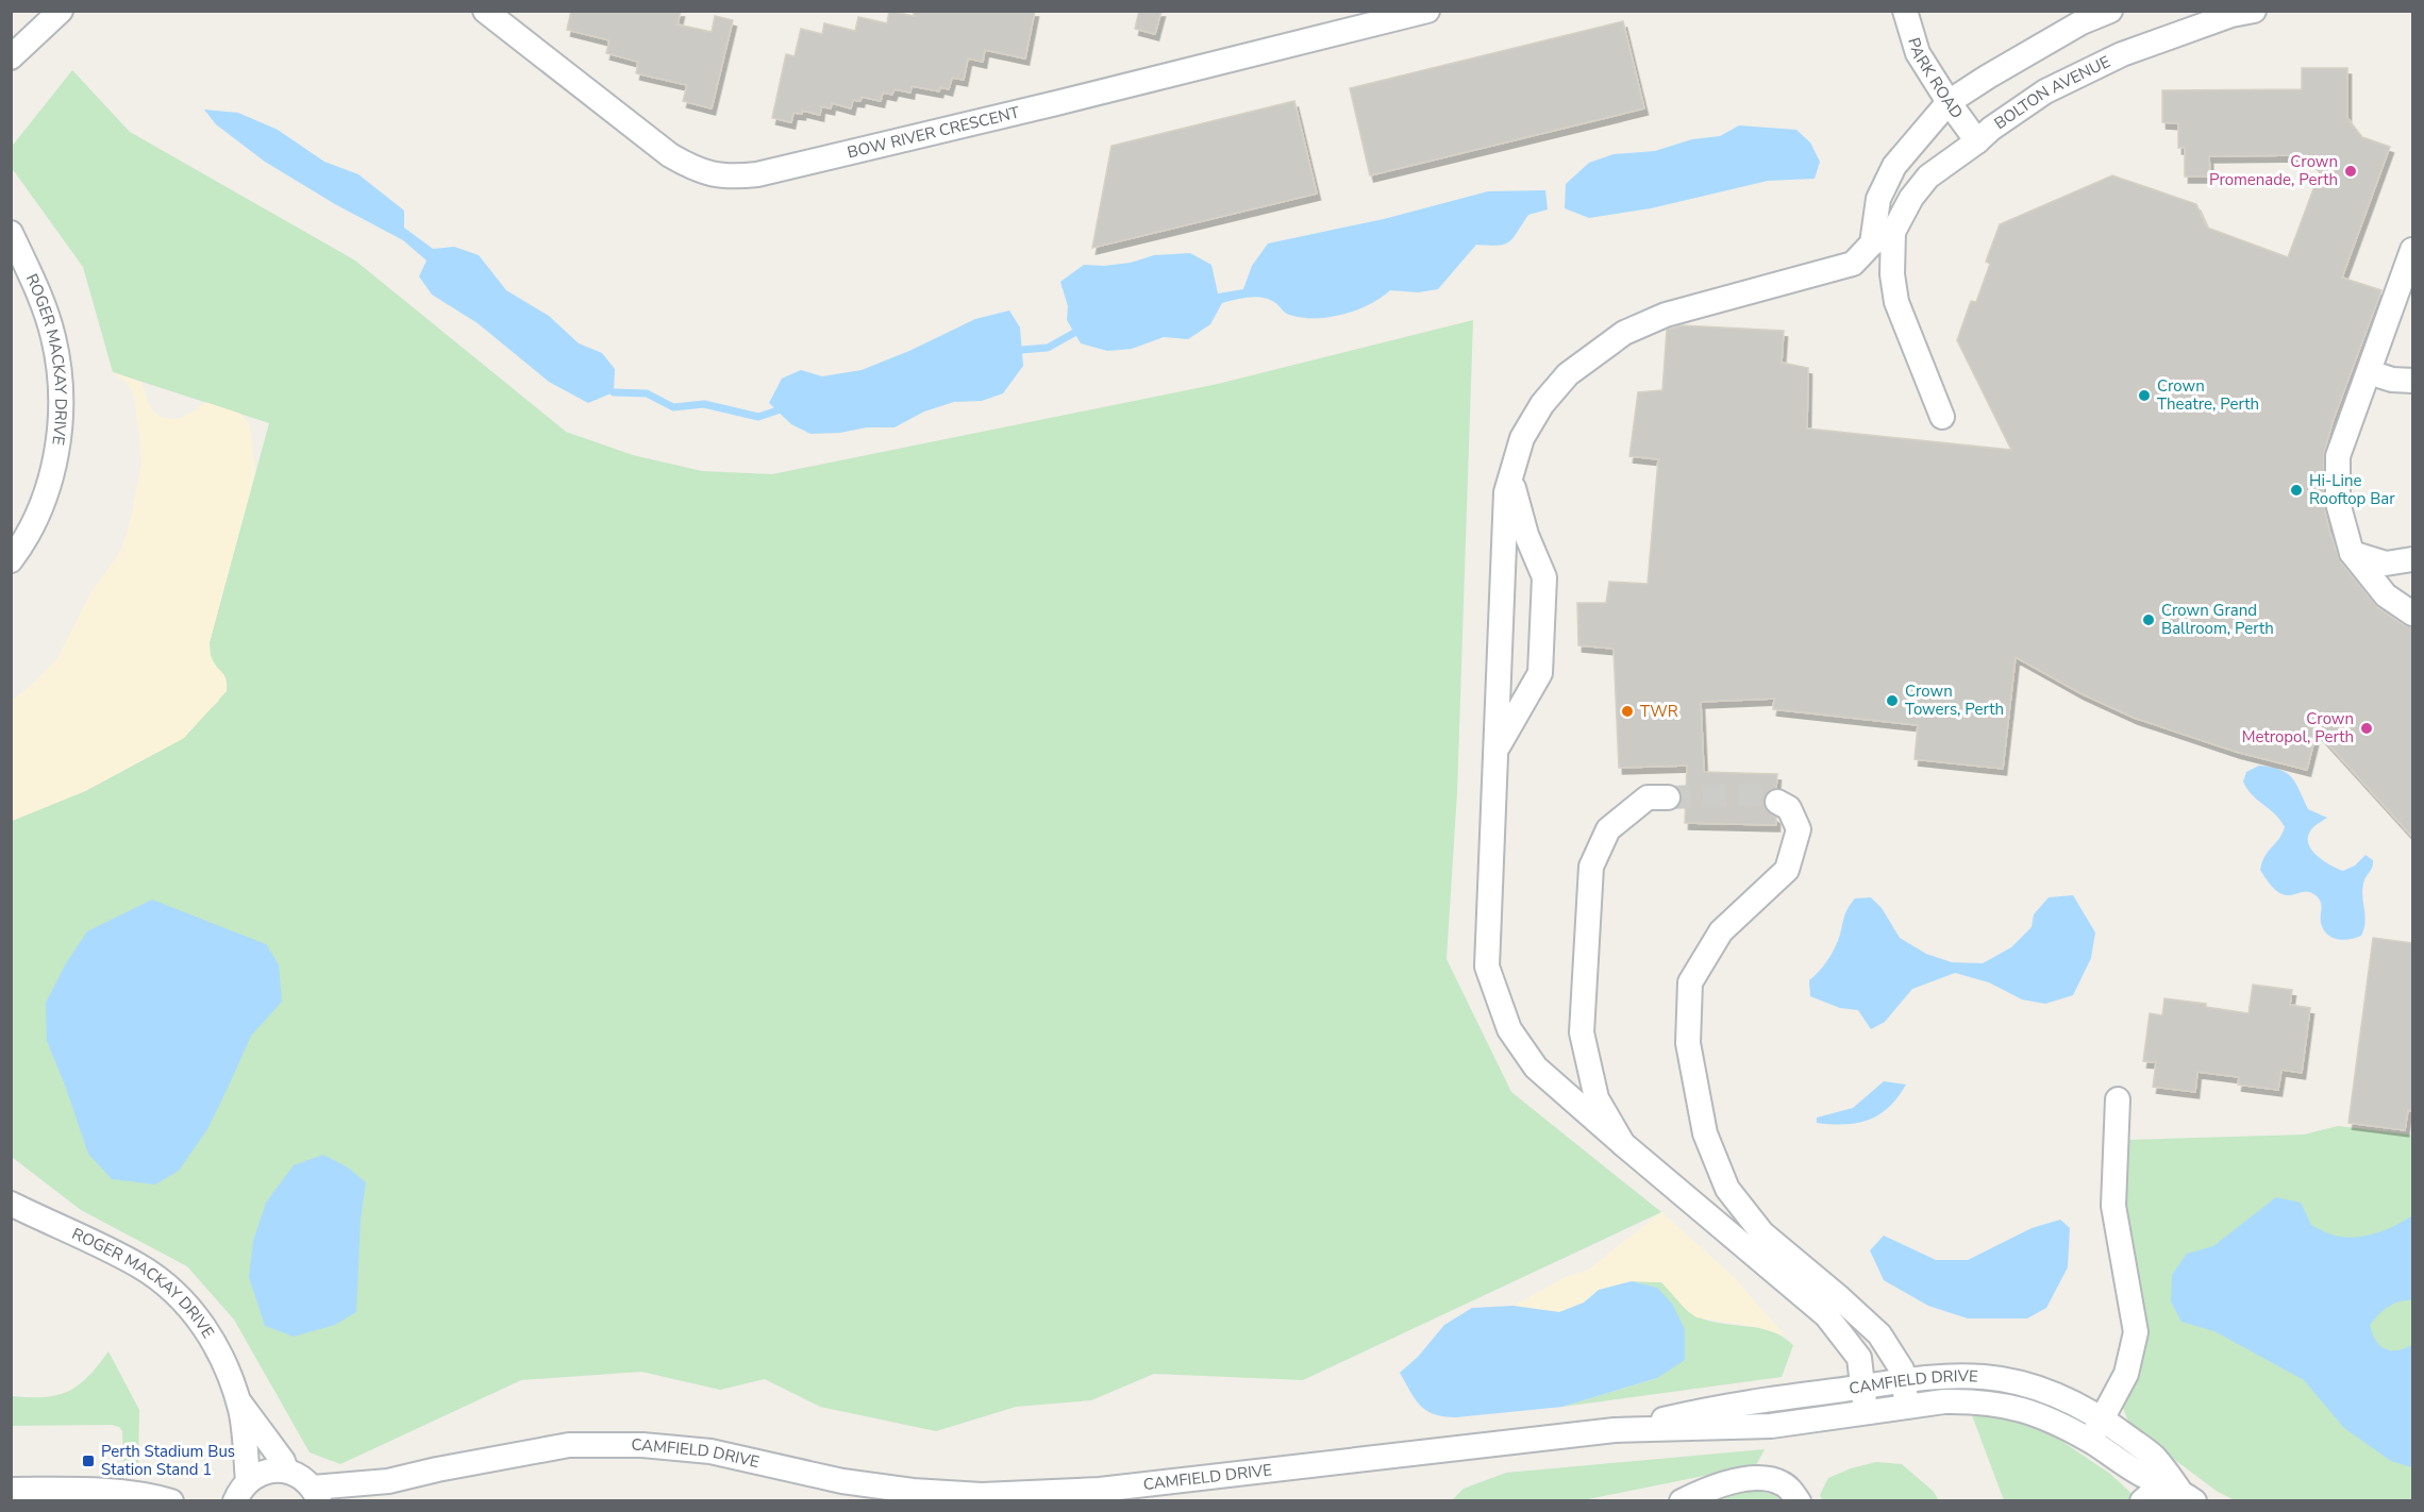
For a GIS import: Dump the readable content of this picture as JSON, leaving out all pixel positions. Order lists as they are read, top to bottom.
{
  "streets": {
    "street": [
      "PARK ROAD",
      "BOLTON AVENUE",
      "BOW RIVER CRESCENT",
      "ROGER MACKAY DRIVE",
      "CAMFIELD DRIVE"
    ]
  },
  "crossings": [
    ["PARK ROAD", "BOLTON AVENUE"]
  ],
  "places": {
    "other": [
      "Crown Promenade, Perth",
      "Crown Theatre, Perth",
      "Hi-Line Rooftop Bar",
      "Crown Grand Ballroom, Perth",
      "Crown Towers, Perth",
      "TWR",
      "Crown Metropol, Perth"
    ],
    "transit": ["Perth Stadium Bus Station Stand 1"]
  }
}
